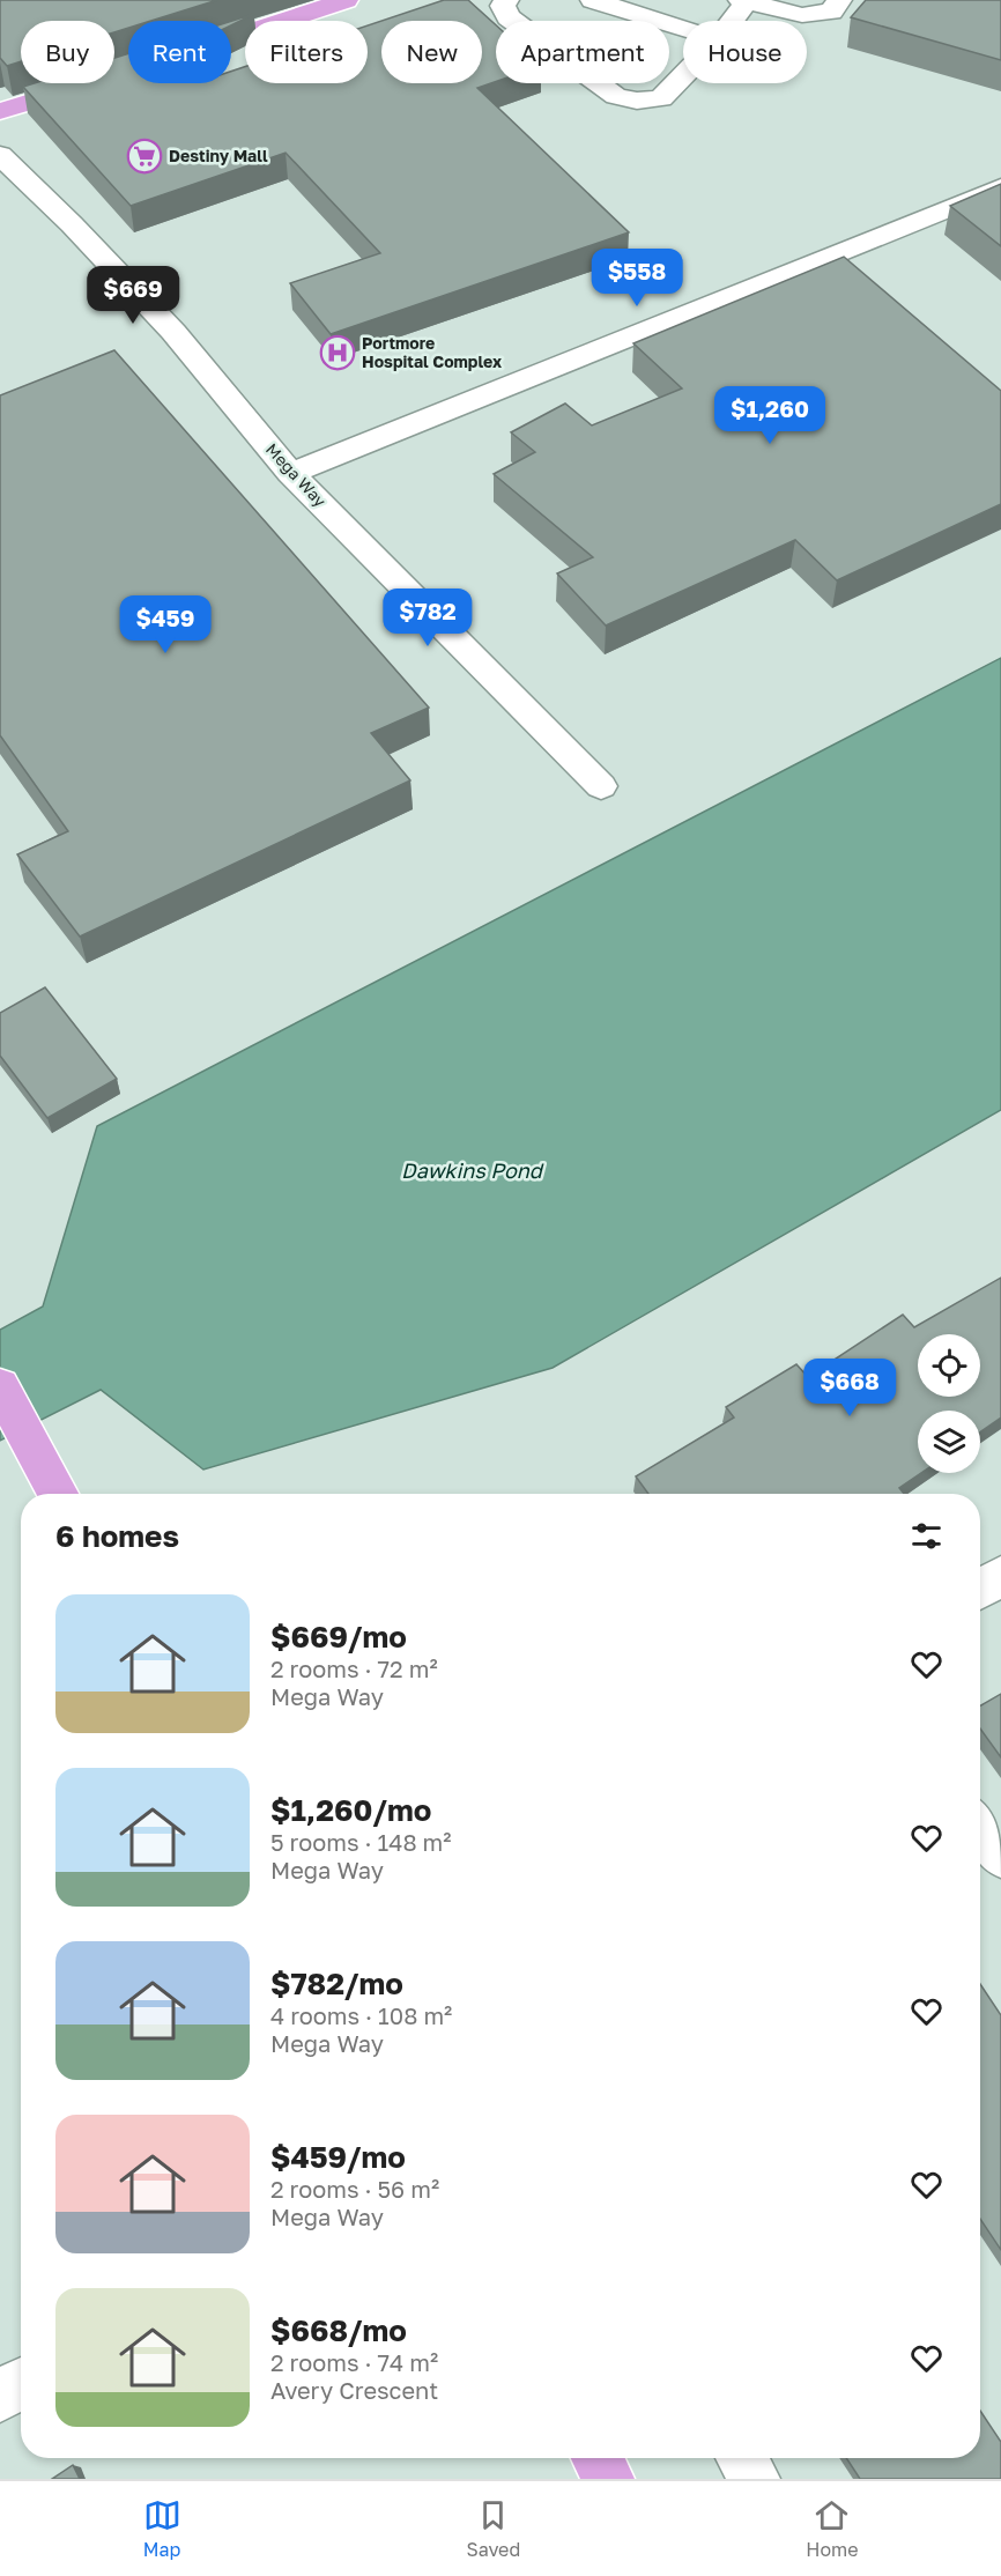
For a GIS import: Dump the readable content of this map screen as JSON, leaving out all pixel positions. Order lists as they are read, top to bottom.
{
  "streets": {
    "street": ["Mega Way"]
  },
  "water": ["Dawkins Pond"],
  "places": {
    "supermarket": ["Destiny Mall"],
    "hospital": ["Portmore Hospital Complex"]
  },
  "page": {
    "chip": [
      "Buy",
      "Rent",
      "Filters",
      "New",
      "Apartment",
      "House"
    ],
    "price": [
      "$558",
      "$669",
      "$1,260",
      "$782",
      "$459",
      "$668"
    ],
    "heading": "6 homes",
    "list": [
      {
        "name": "$669/mo",
        "note": "2 rooms · 72 m² · Mega Way"
      },
      {
        "name": "$1,260/mo",
        "note": "5 rooms · 148 m² · Mega Way"
      },
      {
        "name": "$782/mo",
        "note": "4 rooms · 108 m² · Mega Way"
      },
      {
        "name": "$459/mo",
        "note": "2 rooms · 56 m² · Mega Way"
      },
      {
        "name": "$668/mo",
        "note": "2 rooms · 74 m² · Avery Crescent"
      }
    ],
    "tabs": ["Map", "Saved", "Home"]
  }
}
